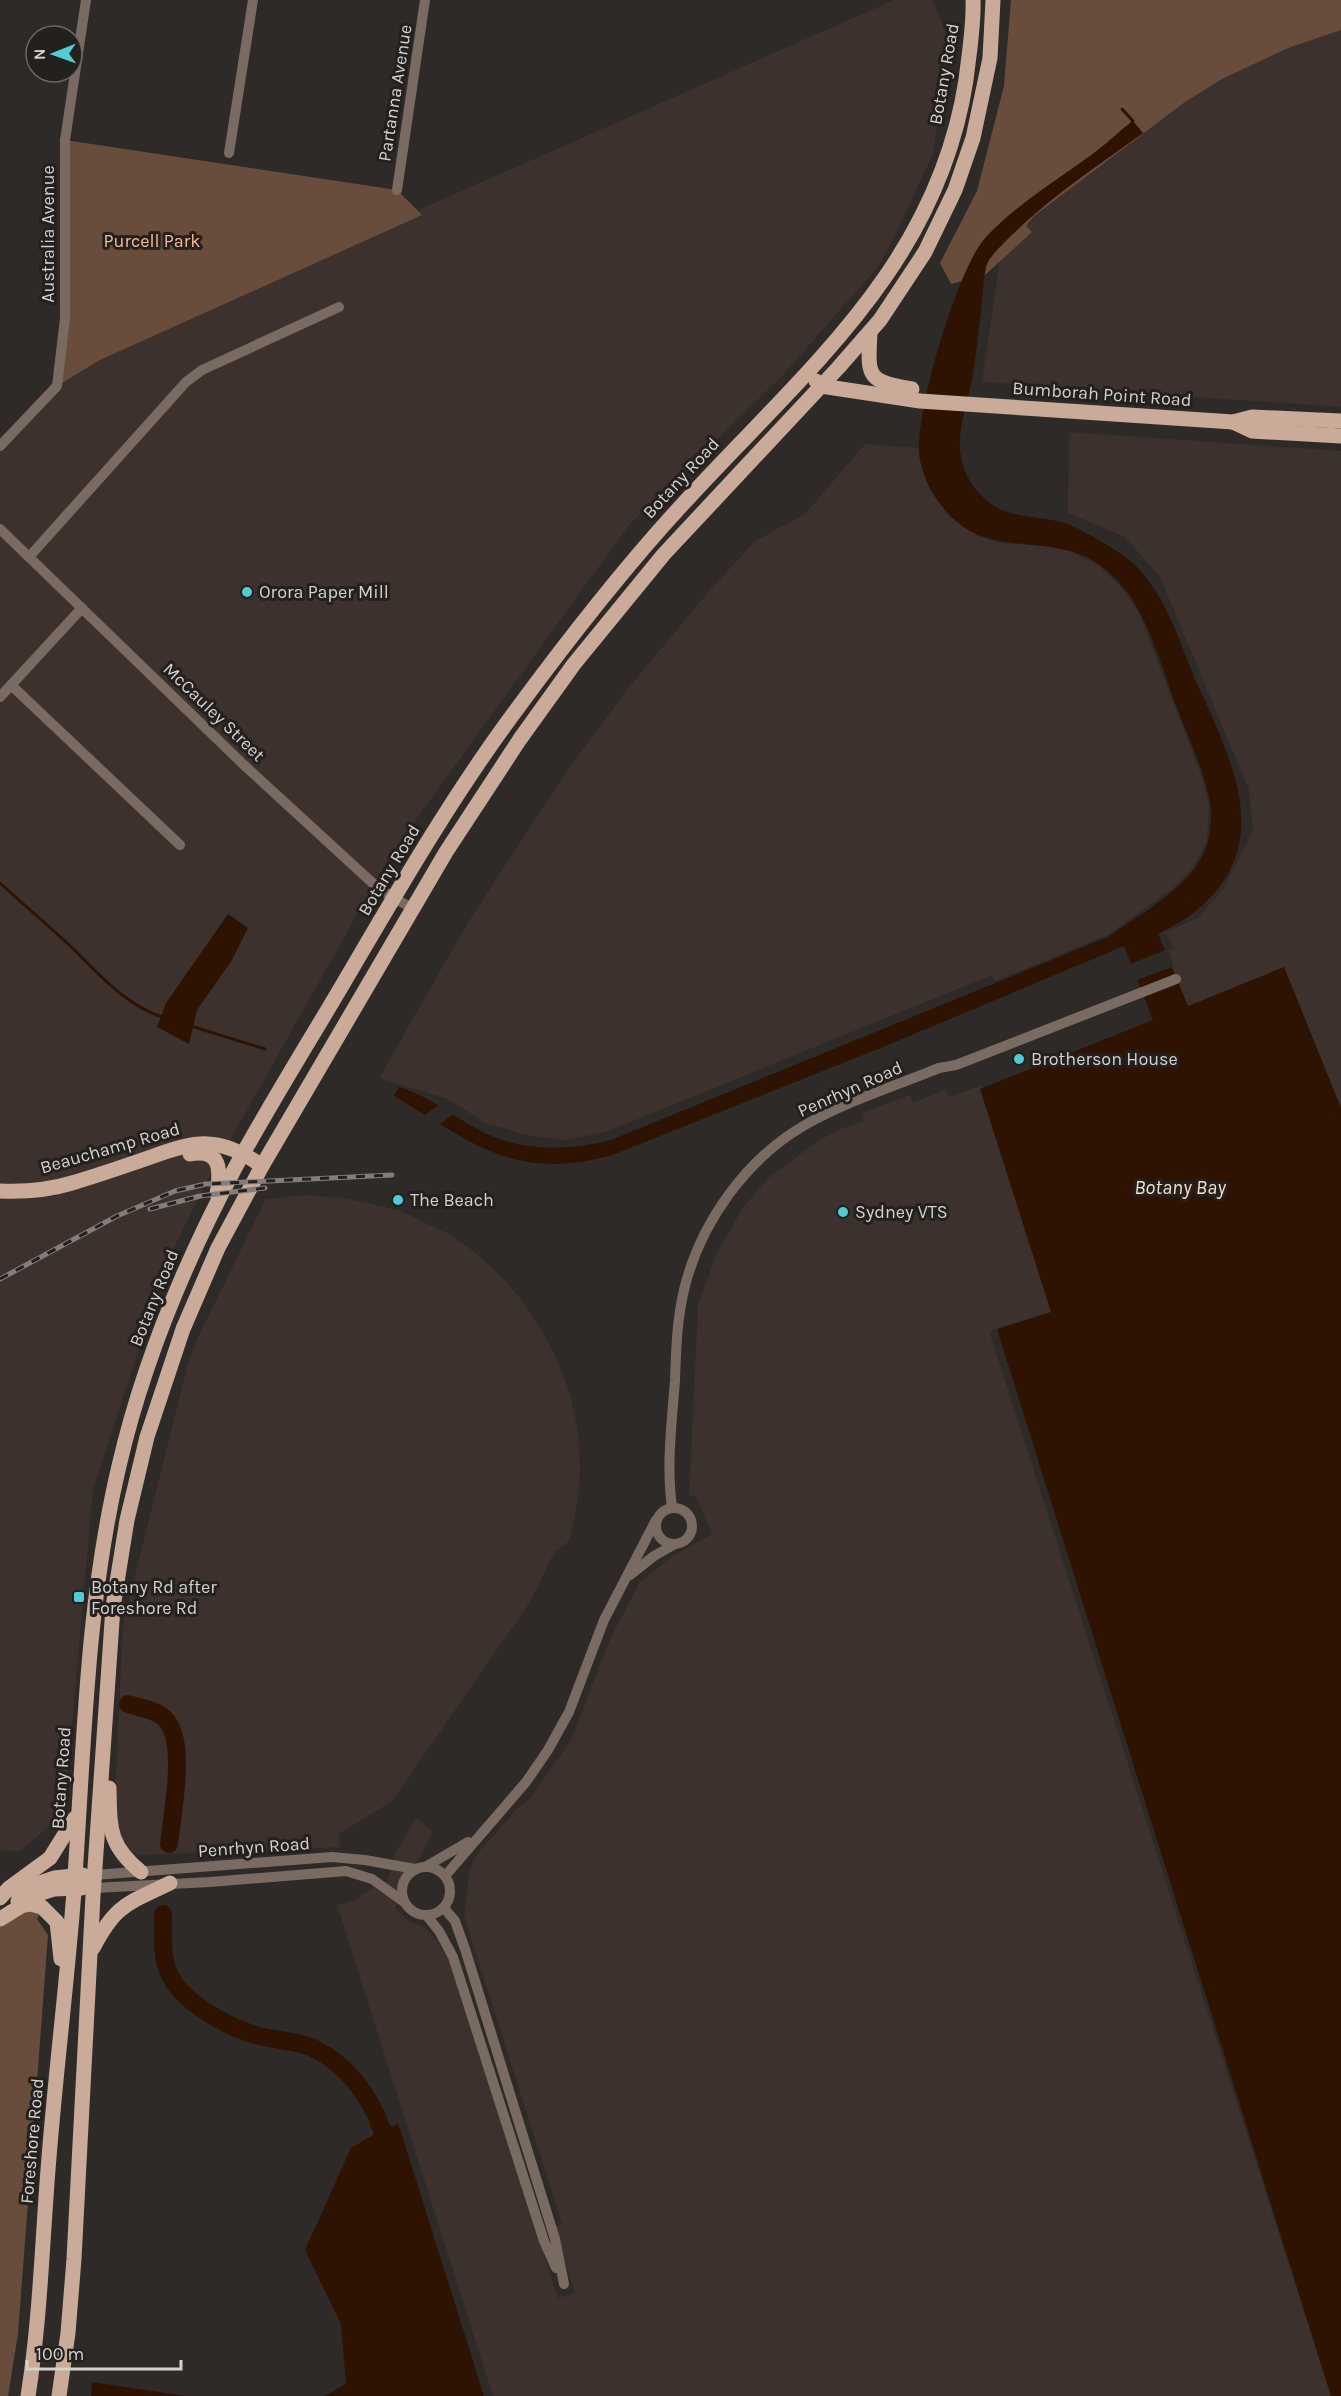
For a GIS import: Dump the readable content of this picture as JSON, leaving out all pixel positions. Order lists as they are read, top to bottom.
{
  "streets": {
    "main road": [
      "Botany Road",
      "Bumborah Point Road",
      "Beauchamp Road",
      "Foreshore Road"
    ],
    "street": [
      "Partanna Avenue",
      "Australia Avenue",
      "McCauley Street",
      "Penrhyn Road"
    ]
  },
  "crossings": [
    ["Botany Road", "Bumborah Point Road"],
    ["Botany Road", "McCauley Street"],
    ["Botany Road", "Penrhyn Road"],
    ["Botany Road", "Beauchamp Road"],
    ["Botany Road", "Foreshore Road"]
  ],
  "water": ["Botany Bay"],
  "parks": ["Purcell Park"],
  "places": {
    "other": [
      "Orora Paper Mill",
      "Brotherson House",
      "The Beach",
      "Sydney VTS"
    ],
    "transit": ["Botany Rd after Foreshore Rd"]
  },
  "scale_bar": "100 m",
  "north": "left"
}
